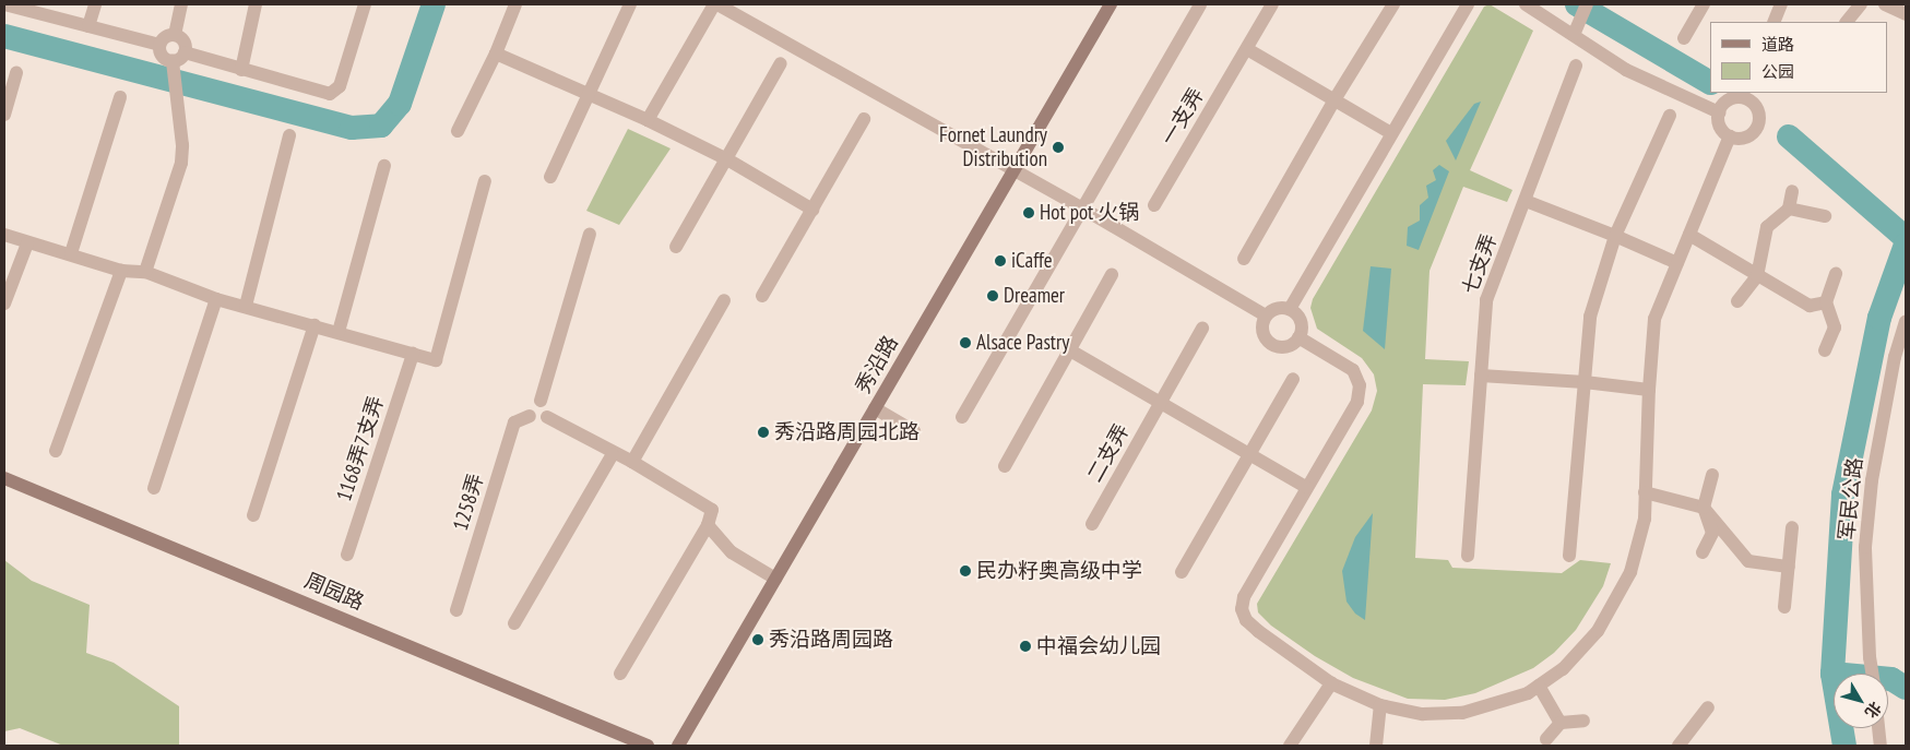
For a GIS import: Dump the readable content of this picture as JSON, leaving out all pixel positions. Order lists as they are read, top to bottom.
{
  "streets": {
    "main road": ["秀沿路", "周园路"],
    "street": [
      "一支弄",
      "七支弄",
      "1168弄7支弄",
      "二支弄",
      "军民公路",
      "1258弄"
    ]
  },
  "places": [
    "Fornet Laundry Distribution",
    "Hot pot 火锅",
    "iCaffe",
    "Dreamer",
    "Alsace Pastry",
    "秀沿路周园北路",
    "民办籽奥高级中学",
    "秀沿路周园路",
    "中福会幼儿园"
  ],
  "legend": ["道路", "公园"],
  "north": "bottom right"
}
